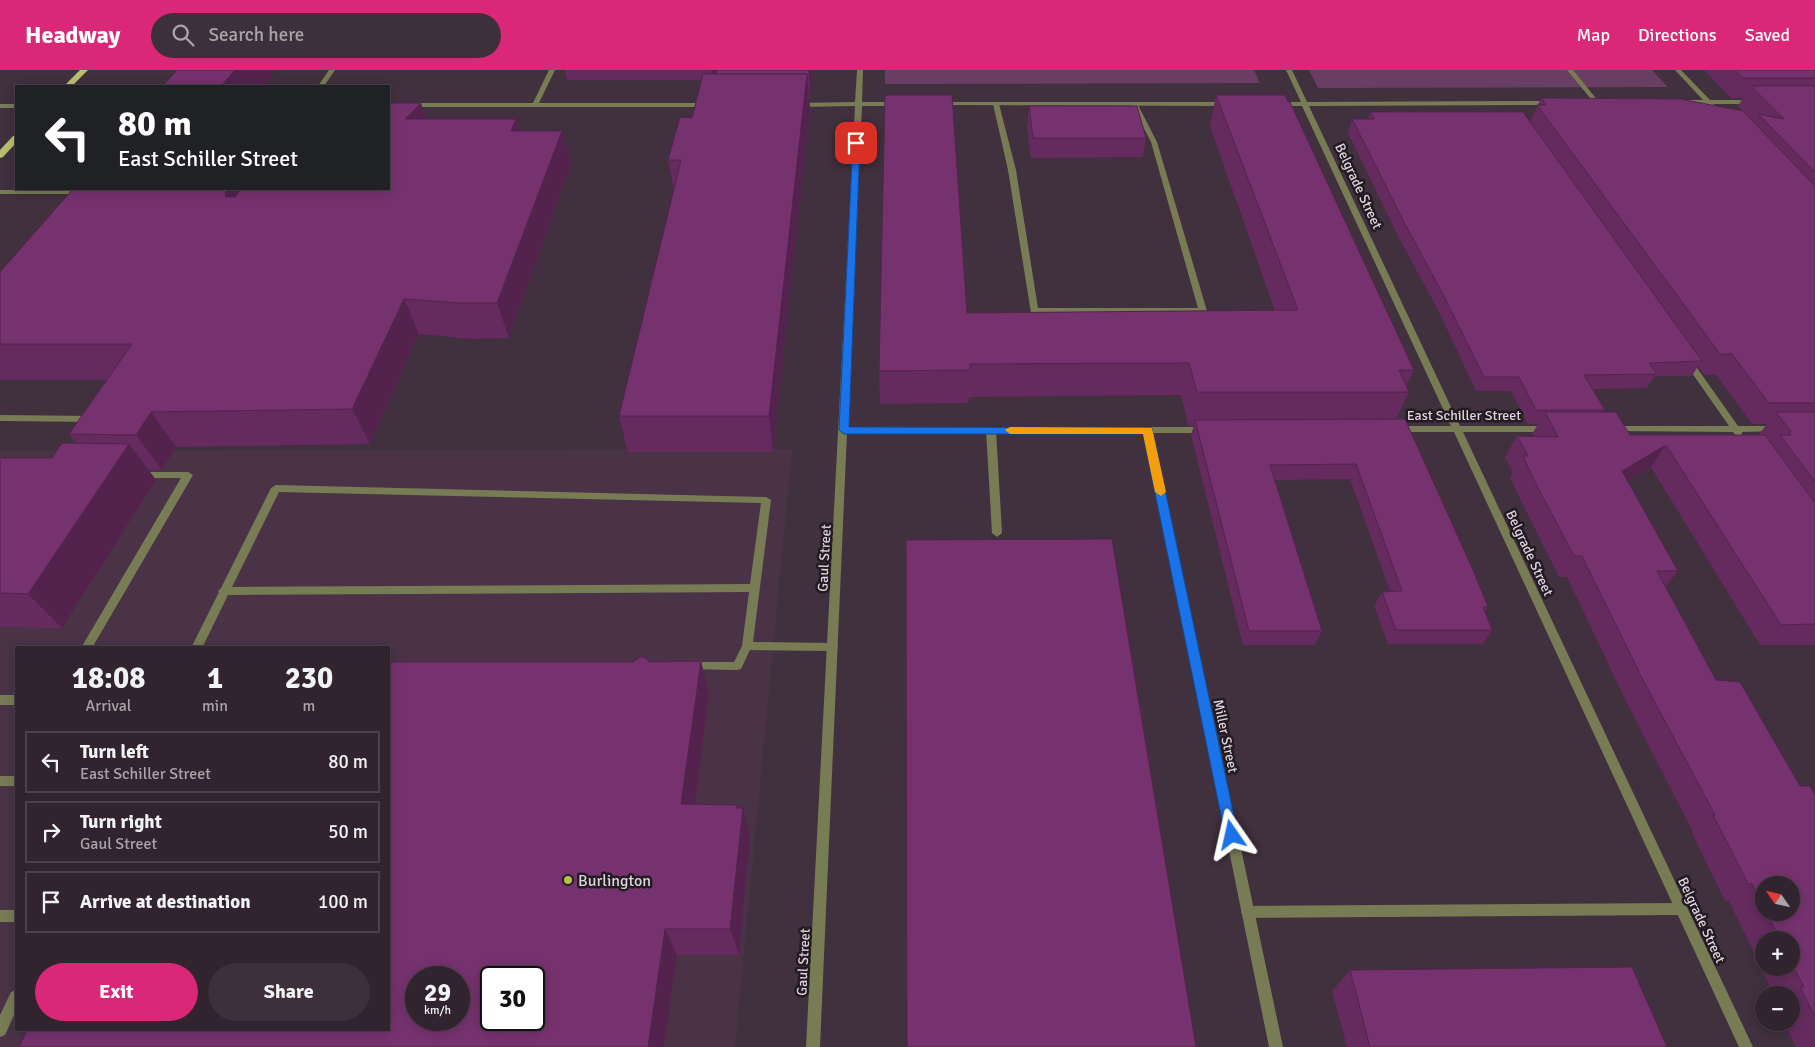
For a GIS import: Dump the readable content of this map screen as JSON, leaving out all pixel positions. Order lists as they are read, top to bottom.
{
  "streets": {
    "street": [
      "Belgrade Street",
      "East Schiller Street",
      "Gaul Street",
      "Miller Street"
    ]
  },
  "crossings": [
    ["Belgrade Street", "East Schiller Street"]
  ],
  "places": ["Burlington"],
  "north": "top left",
  "page": {
    "header": "Headway",
    "search": "Search here",
    "nav": ["Map", "Directions", "Saved"],
    "turn": ["80 m", "East Schiller Street"],
    "eta": [
      "18:08",
      "Arrival",
      "1",
      "min",
      "230",
      "m"
    ],
    "list": [
      {
        "name": "Turn left",
        "note": "East Schiller Street",
        "value": "80 m"
      },
      {
        "name": "Turn right",
        "note": "Gaul Street",
        "value": "50 m"
      },
      {
        "name": "Arrive at destination",
        "value": "100 m"
      }
    ],
    "map_buttons": ["+", "−"],
    "buttons": ["Exit", "Share"],
    "speed": "29 km/h",
    "limit": "30"
  }
}
